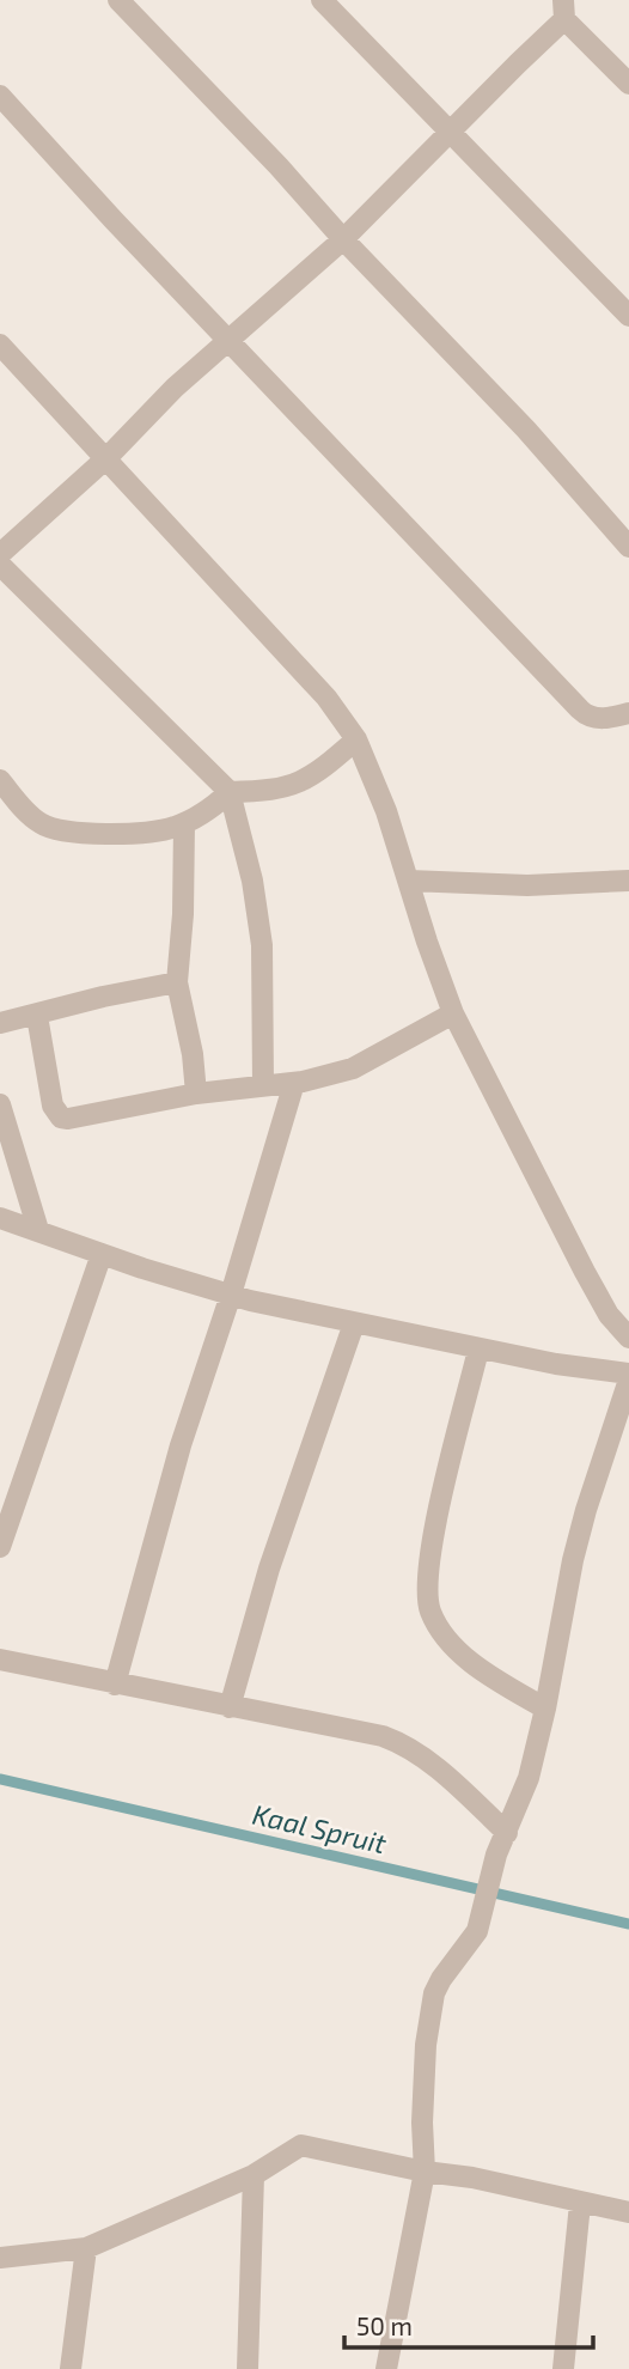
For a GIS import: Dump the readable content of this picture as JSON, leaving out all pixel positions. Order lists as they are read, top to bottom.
{
  "water": ["Kaal Spruit"],
  "scale_bar": "50 m"
}
